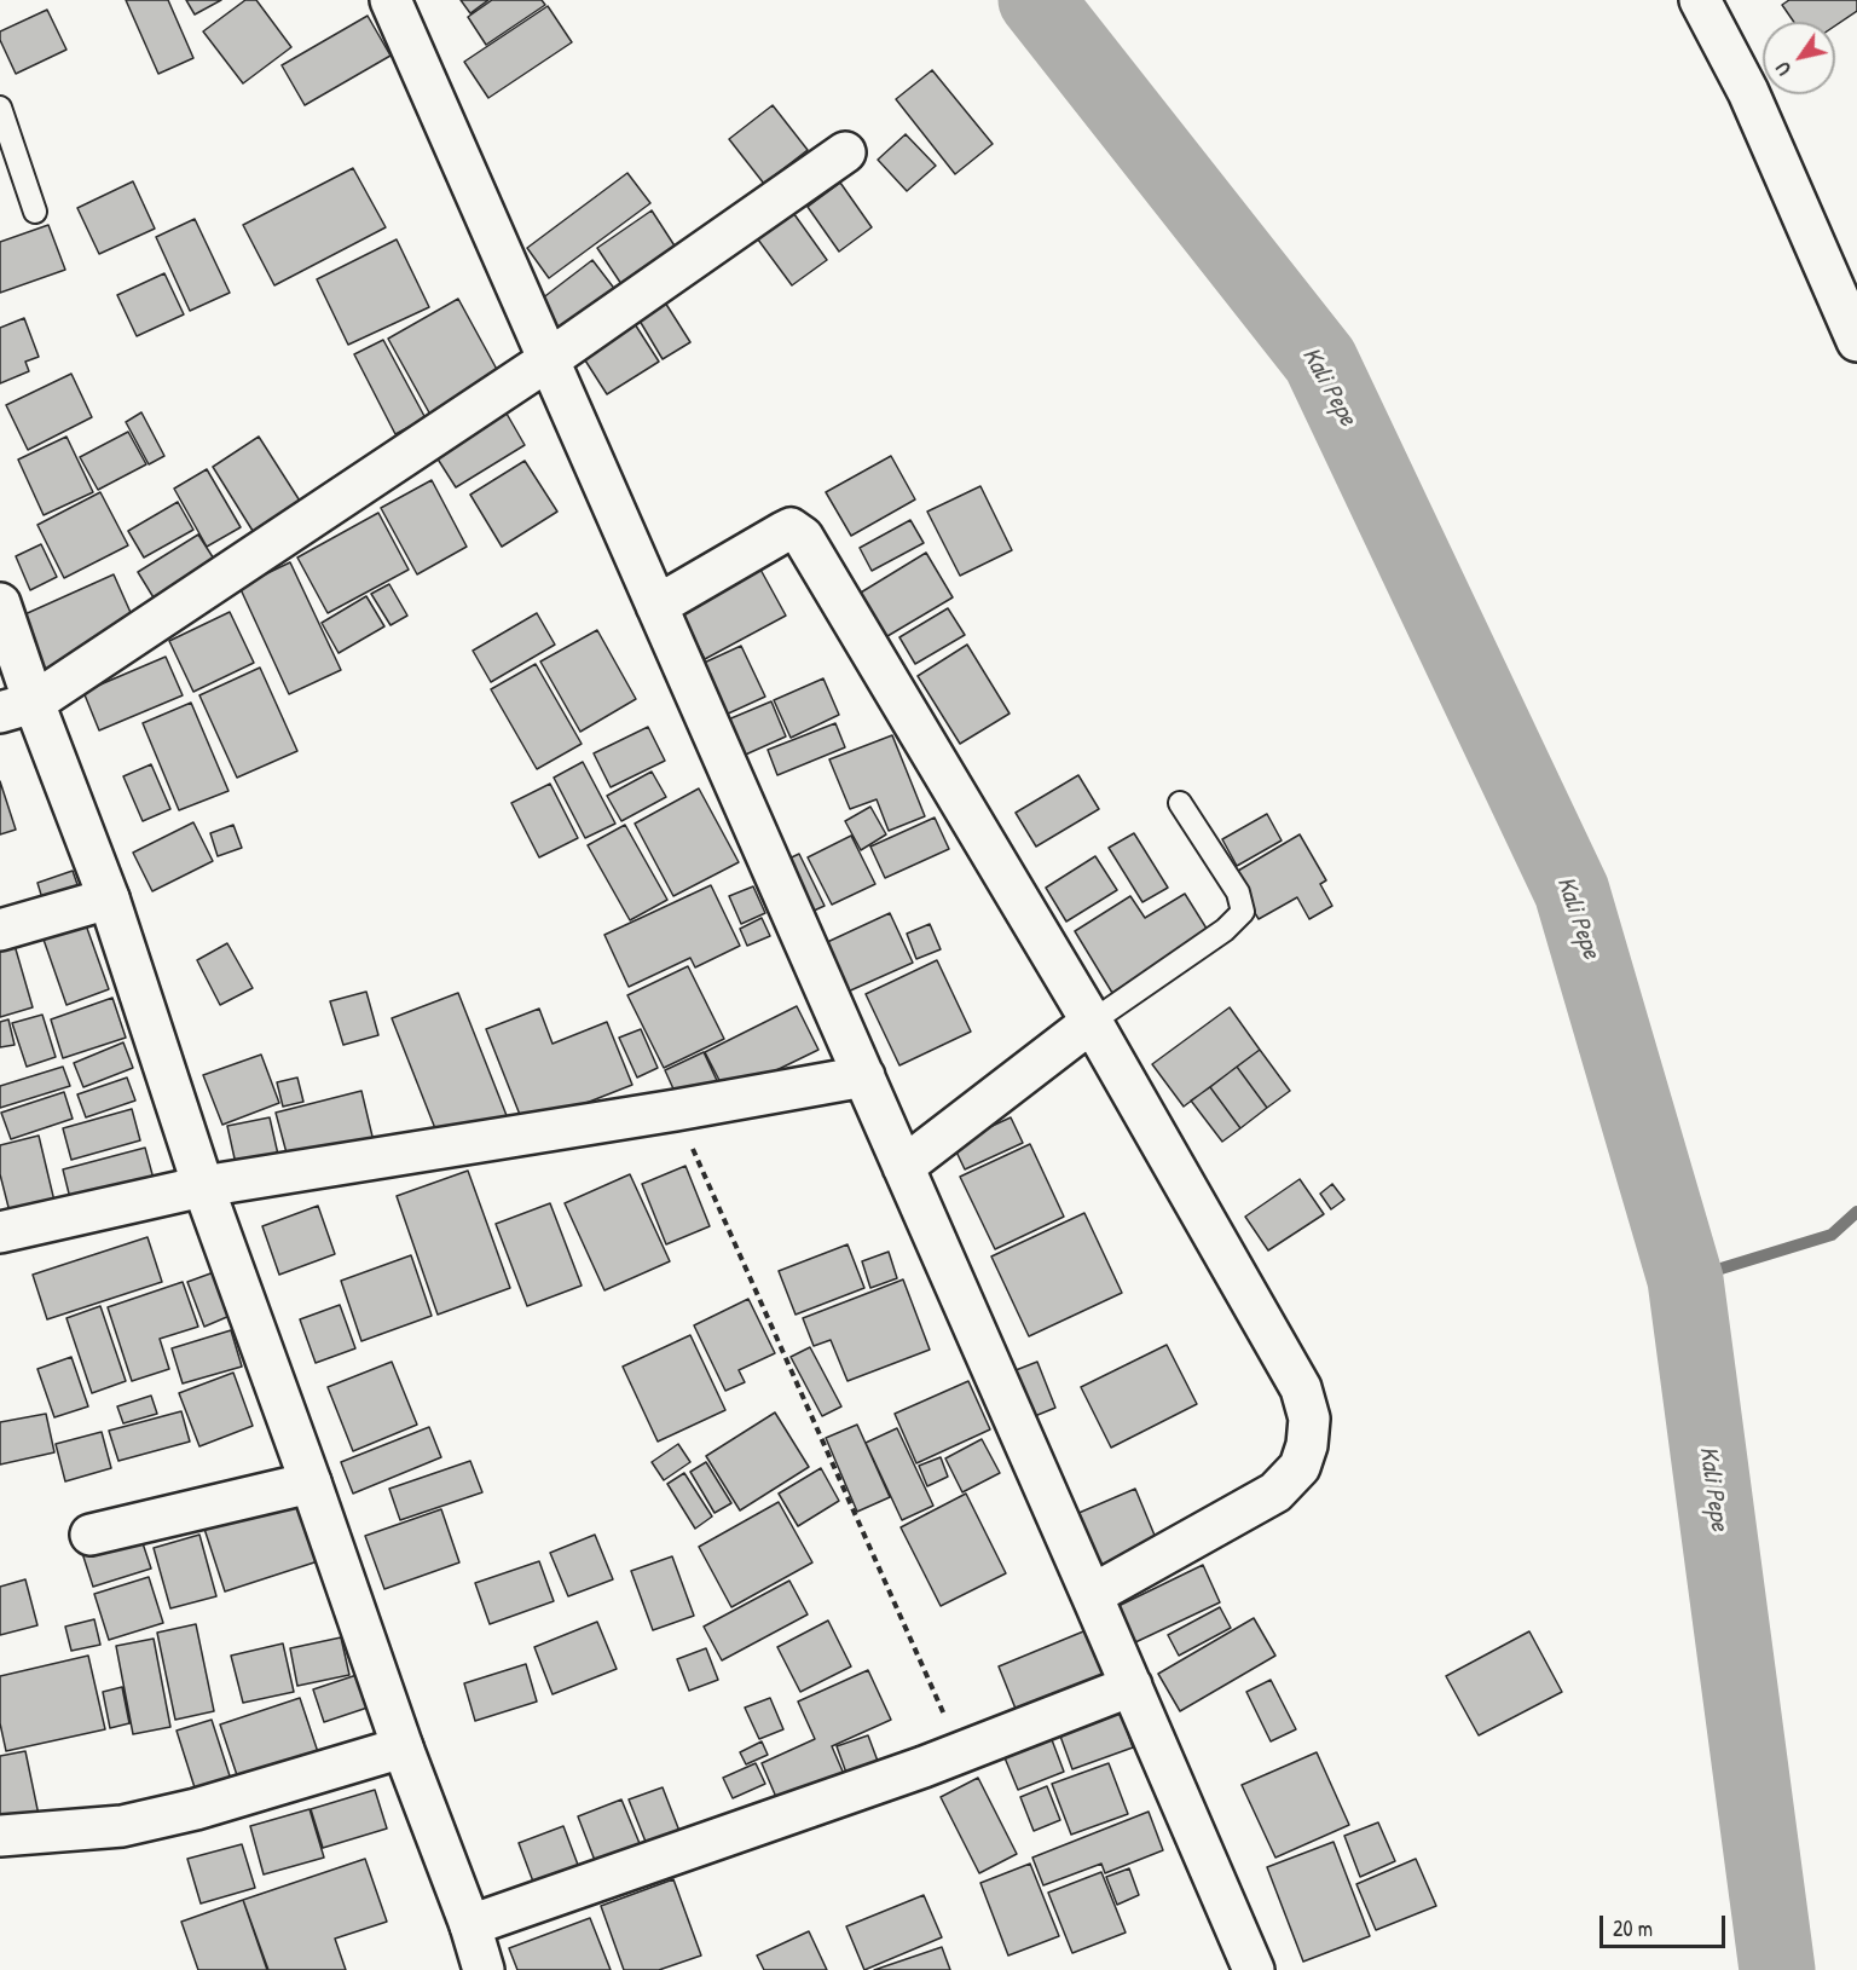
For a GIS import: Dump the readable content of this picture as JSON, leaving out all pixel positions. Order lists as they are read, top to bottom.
{
  "water": ["Kali Pepe"],
  "scale_bar": "20 m",
  "north": "bottom left"
}
